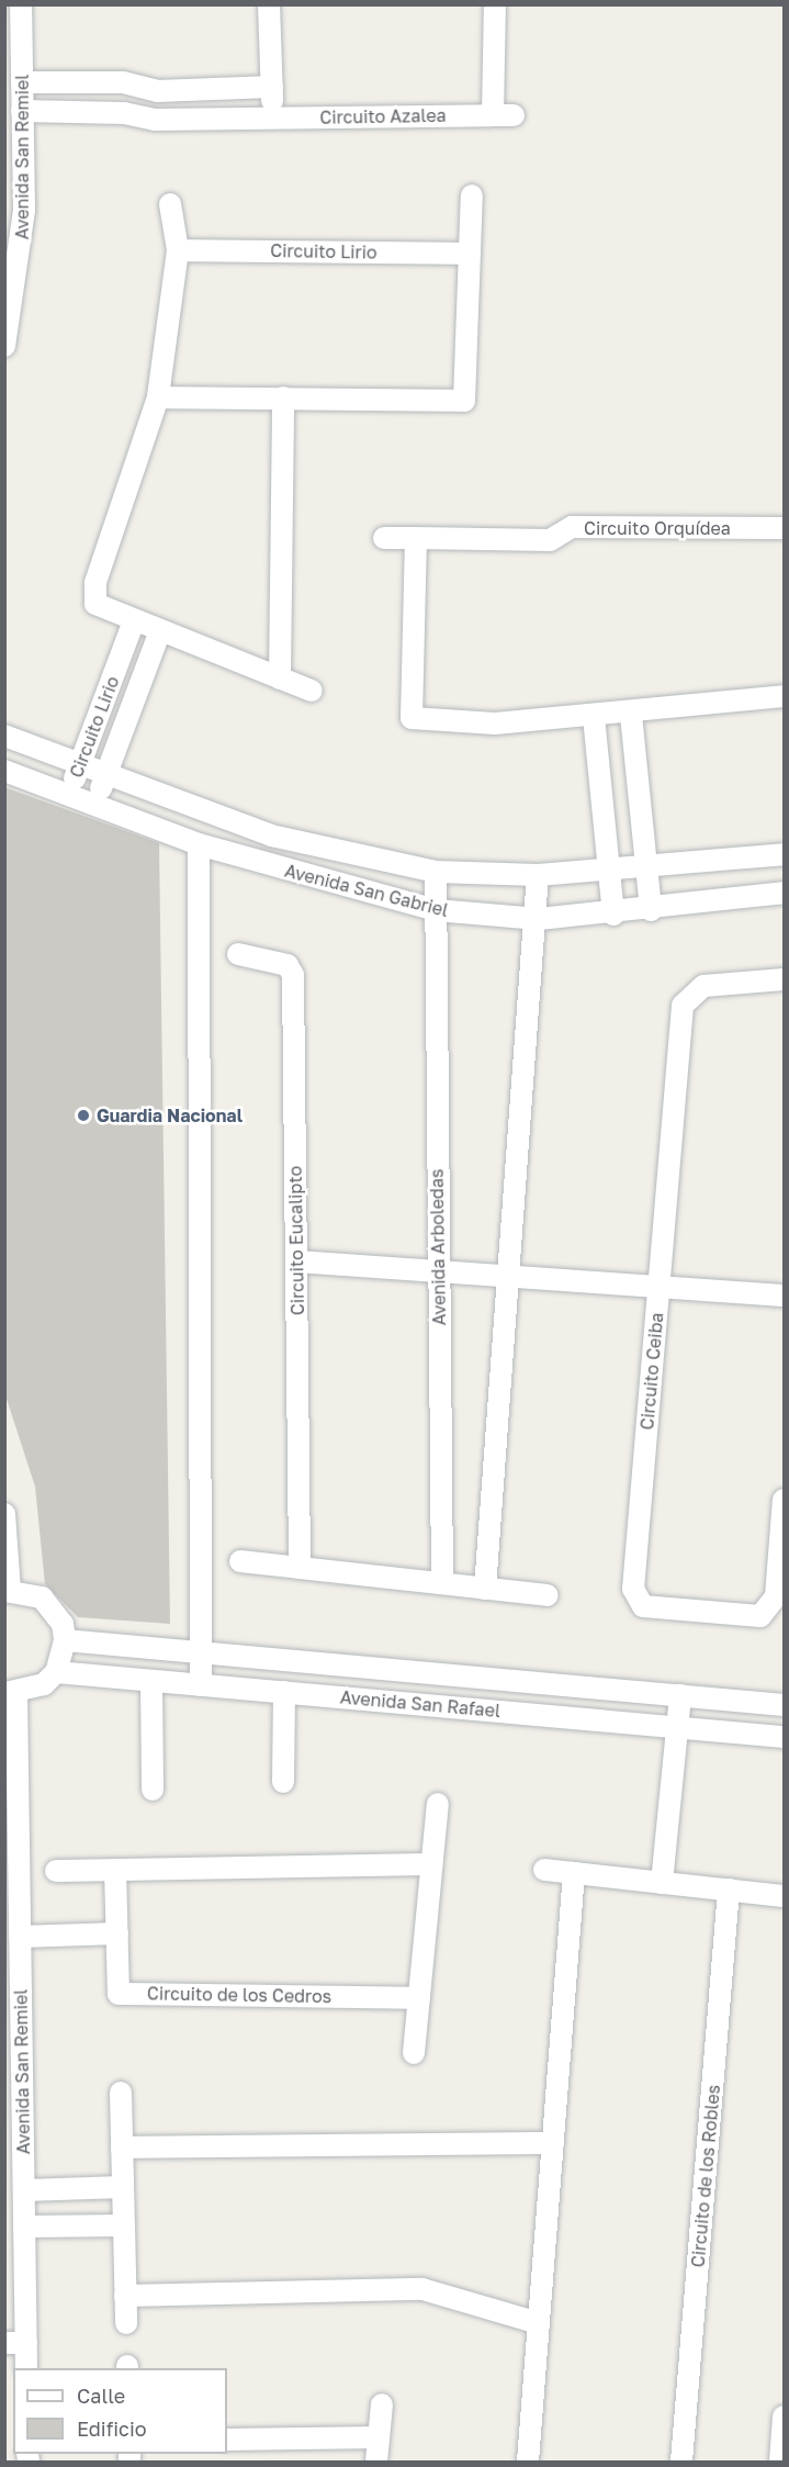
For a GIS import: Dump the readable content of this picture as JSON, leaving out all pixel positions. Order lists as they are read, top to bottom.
{
  "streets": {
    "street": [
      "Circuito Azalea",
      "Avenida San Remiel",
      "Circuito Lirio",
      "Circuito Orquídea",
      "Avenida San Gabriel",
      "Circuito Eucalipto",
      "Avenida Arboledas",
      "Circuito Ceiba",
      "Avenida San Rafael",
      "Circuito de los Cedros",
      "Circuito de los Robles"
    ]
  },
  "crossings": [
    ["Circuito Azalea", "Avenida San Remiel"],
    ["Avenida San Remiel", "Avenida San Rafael"],
    ["Circuito Lirio", "Avenida San Gabriel"],
    ["Avenida San Gabriel", "Avenida Arboledas"]
  ],
  "places": ["Guardia Nacional"],
  "legend": ["Calle", "Edificio"]
}
